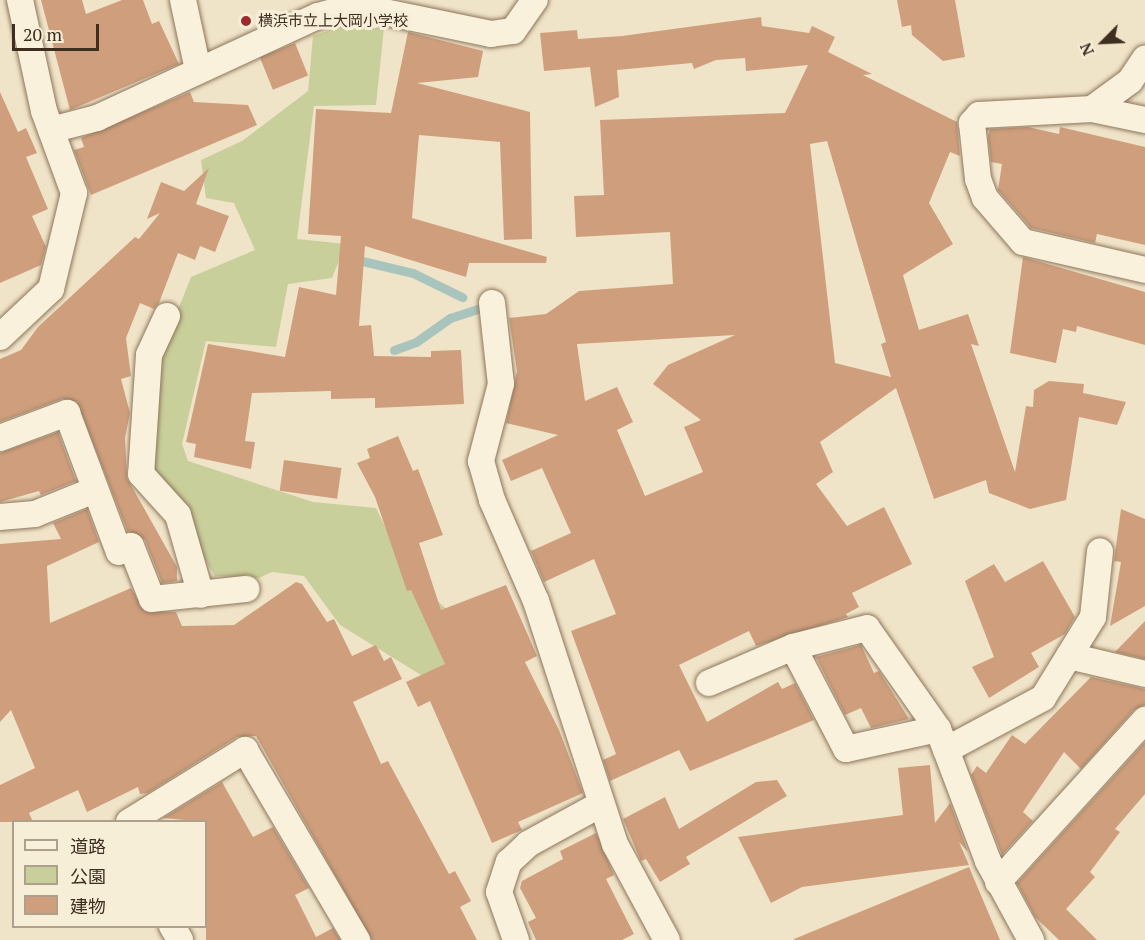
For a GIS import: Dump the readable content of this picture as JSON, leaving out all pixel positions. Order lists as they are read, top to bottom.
{
  "places": ["横浜市立上大岡小学校"],
  "legend": ["道路", "公園", "建物"],
  "scale_bar": "20 m",
  "north": "bottom left"
}
